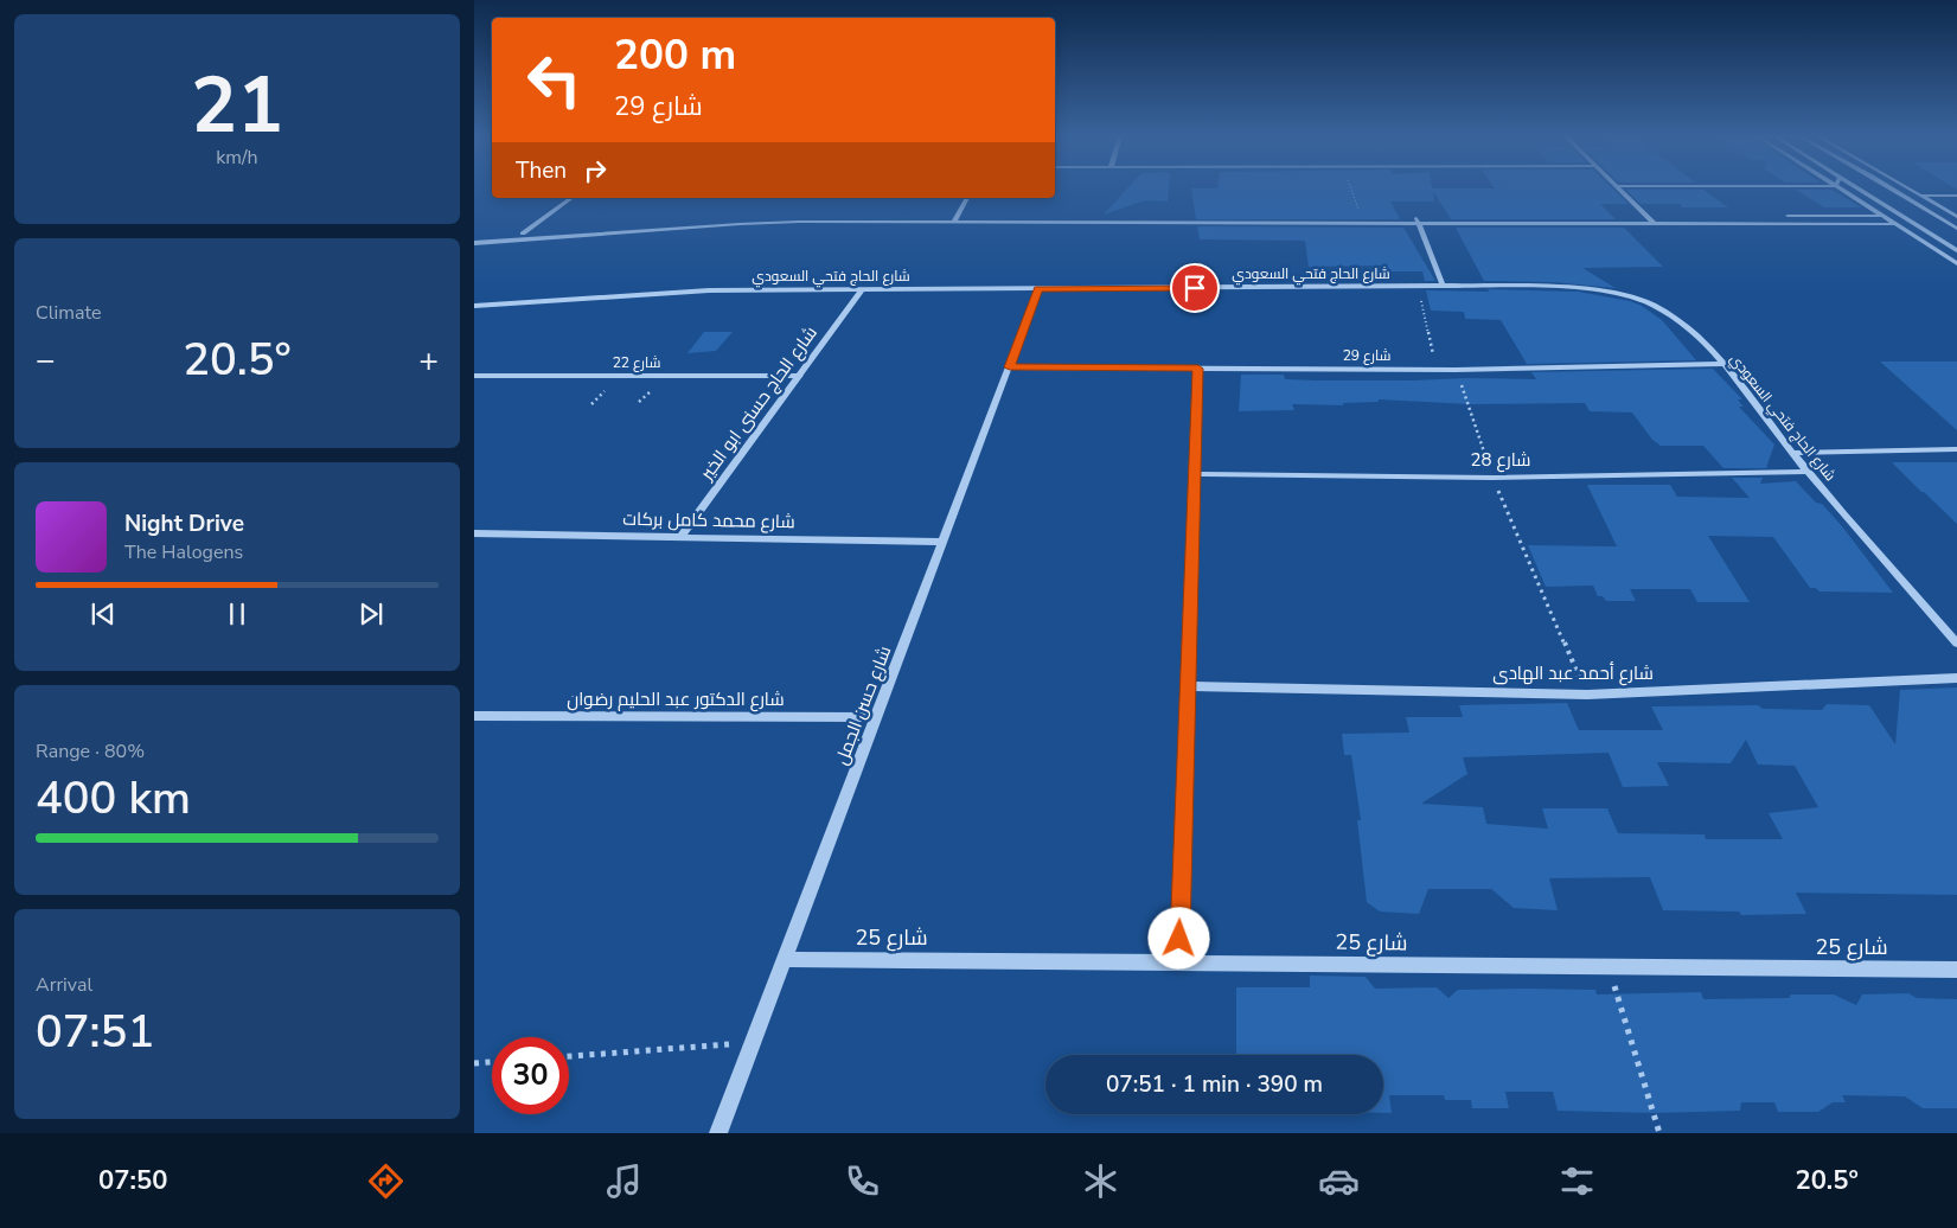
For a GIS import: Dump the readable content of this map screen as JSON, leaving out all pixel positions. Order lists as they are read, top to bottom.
{
  "streets": {
    "street": [
      "شارع الحاج فتحي السعودي",
      "شارع 29",
      "شارع 22",
      "شارع الحاج حسنى ابو الخير",
      "شارع 28",
      "شارع محمد كامل بركات",
      "شارع أحمد عبد الهادى",
      "شارع الدكتور عبد الحليم رضوان",
      "شارع حسن الجمل",
      "شارع 25"
    ]
  },
  "crossings": [
    ["شارع الحاج فتحي السعودي", "شارع 29"],
    ["شارع الحاج فتحي السعودي", "شارع الحاج حسنى ابو الخير"],
    ["شارع الحاج فتحي السعودي", "شارع 28"],
    ["شارع الحاج فتحي السعودي", "شارع حسن الجمل"],
    ["شارع 29", "شارع حسن الجمل"],
    ["شارع 22", "شارع الحاج حسنى ابو الخير"],
    ["شارع الحاج حسنى ابو الخير", "شارع محمد كامل بركات"],
    ["شارع محمد كامل بركات", "شارع حسن الجمل"],
    ["شارع الدكتور عبد الحليم رضوان", "شارع حسن الجمل"],
    ["شارع حسن الجمل", "شارع 25"]
  ],
  "page": {
    "tile": [
      ["21", "km/h"],
      "Climate",
      ["Range · 80%", "400 km"],
      ["Arrival", "07:51"]
    ],
    "turn": ["200 m", "شارع 29"],
    "then": "Then",
    "heat": ["−", "20.5°", "+"],
    "song": ["Night Drive", "The Halogens"],
    "limit": "30",
    "trip": "07:51 · 1 min · 390 m",
    "tabs": ["07:50", "20.5°"]
  }
}
